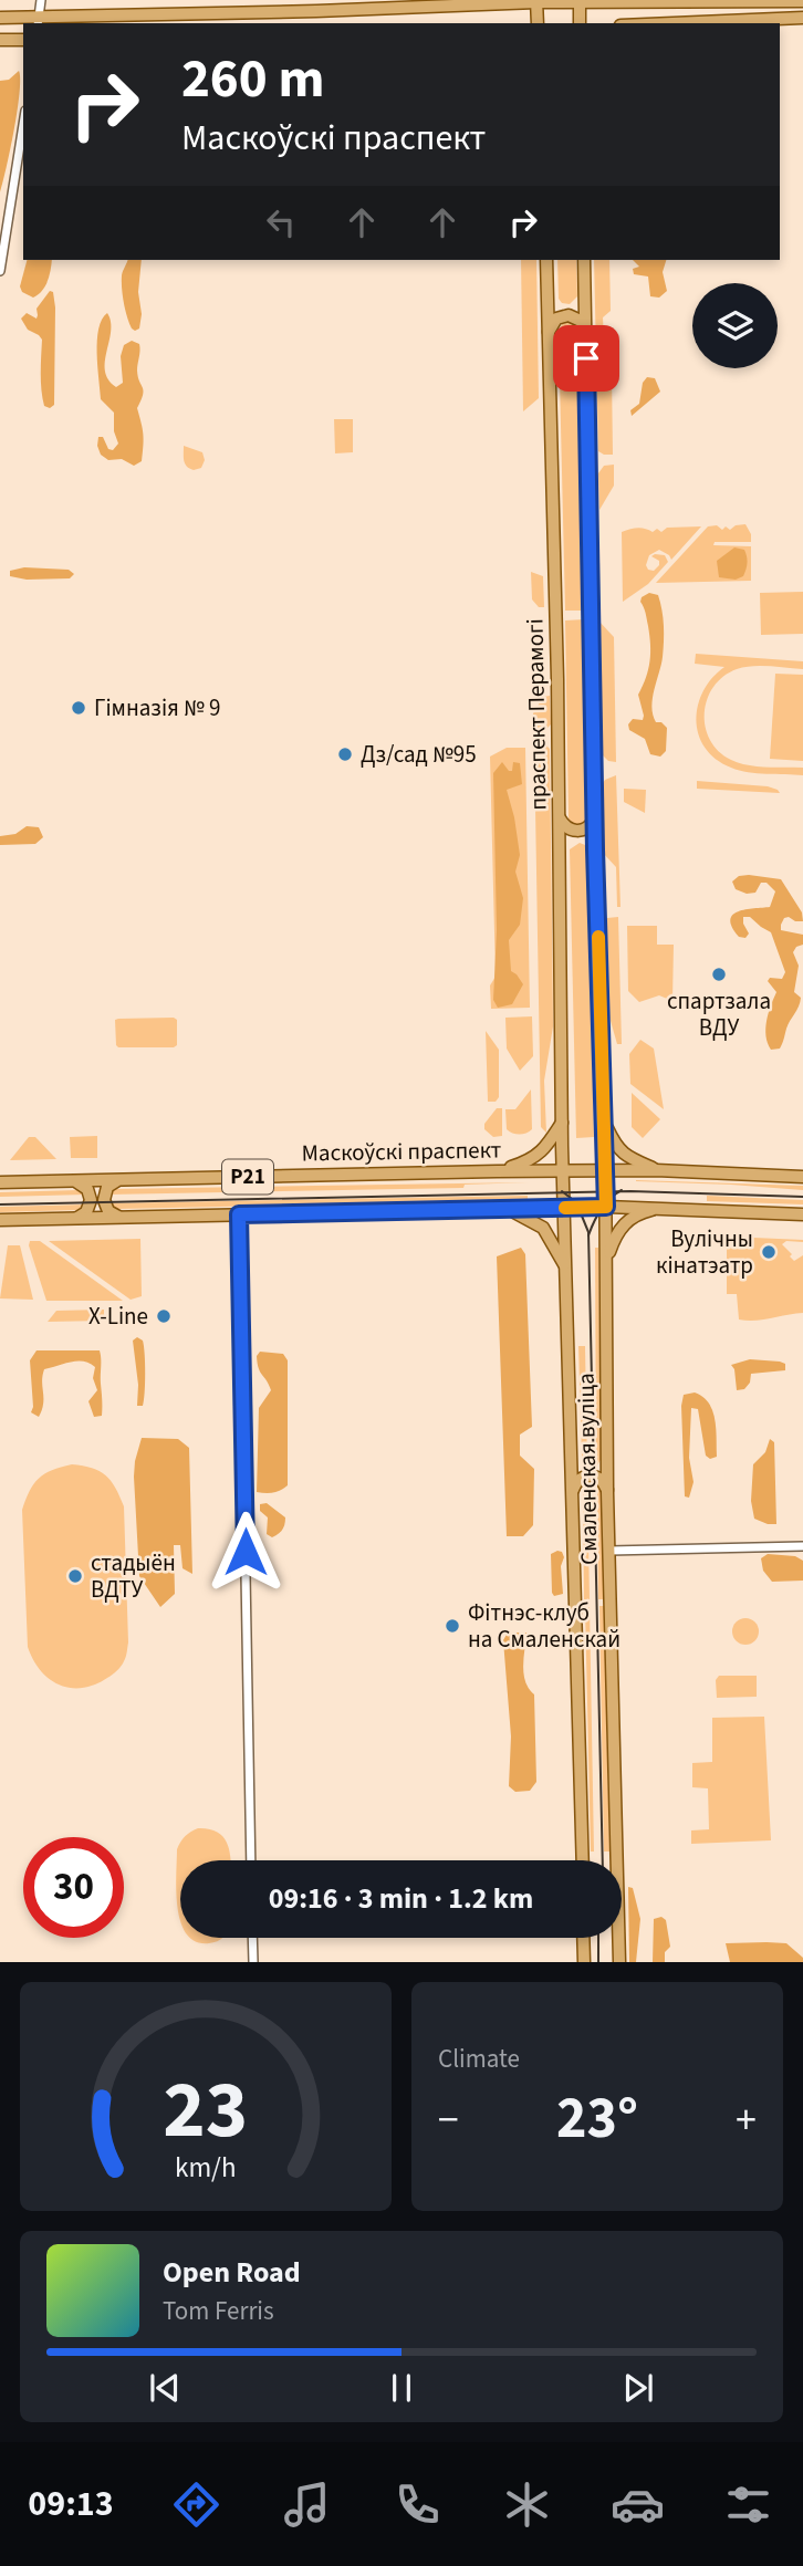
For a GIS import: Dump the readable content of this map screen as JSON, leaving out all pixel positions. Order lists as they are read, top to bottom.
{
  "streets": {
    "main road": [
      "праспект Перамогі",
      "Маскоўскі праспект",
      "Р21",
      "Смаленская вуліца"
    ]
  },
  "crossings": [
    ["праспект Перамогі", "Маскоўскі праспект"],
    ["праспект Перамогі", "Смаленская вуліца"],
    ["Маскоўскі праспект", "Смаленская вуліца"],
    ["Р21", "Смаленская вуліца"]
  ],
  "places": [
    "Гімназія № 9",
    "Дз/сад №95",
    "спартзала ВДУ",
    "Вулічны кінатэатр",
    "X-Line",
    "стадыён ВДТУ",
    "Фітнэс-клуб на Смаленскай"
  ],
  "page": {
    "turn": ["260 m", "Маскоўскі праспект"],
    "limit": "30",
    "trip": "09:16 · 3 min · 1.2 km",
    "tile": "Climate",
    "heat": ["−", "23°", "+"],
    "song": ["Open Road", "Tom Ferris"],
    "tabs": "09:13",
    "gauge": ["23", "km/h"]
  }
}
